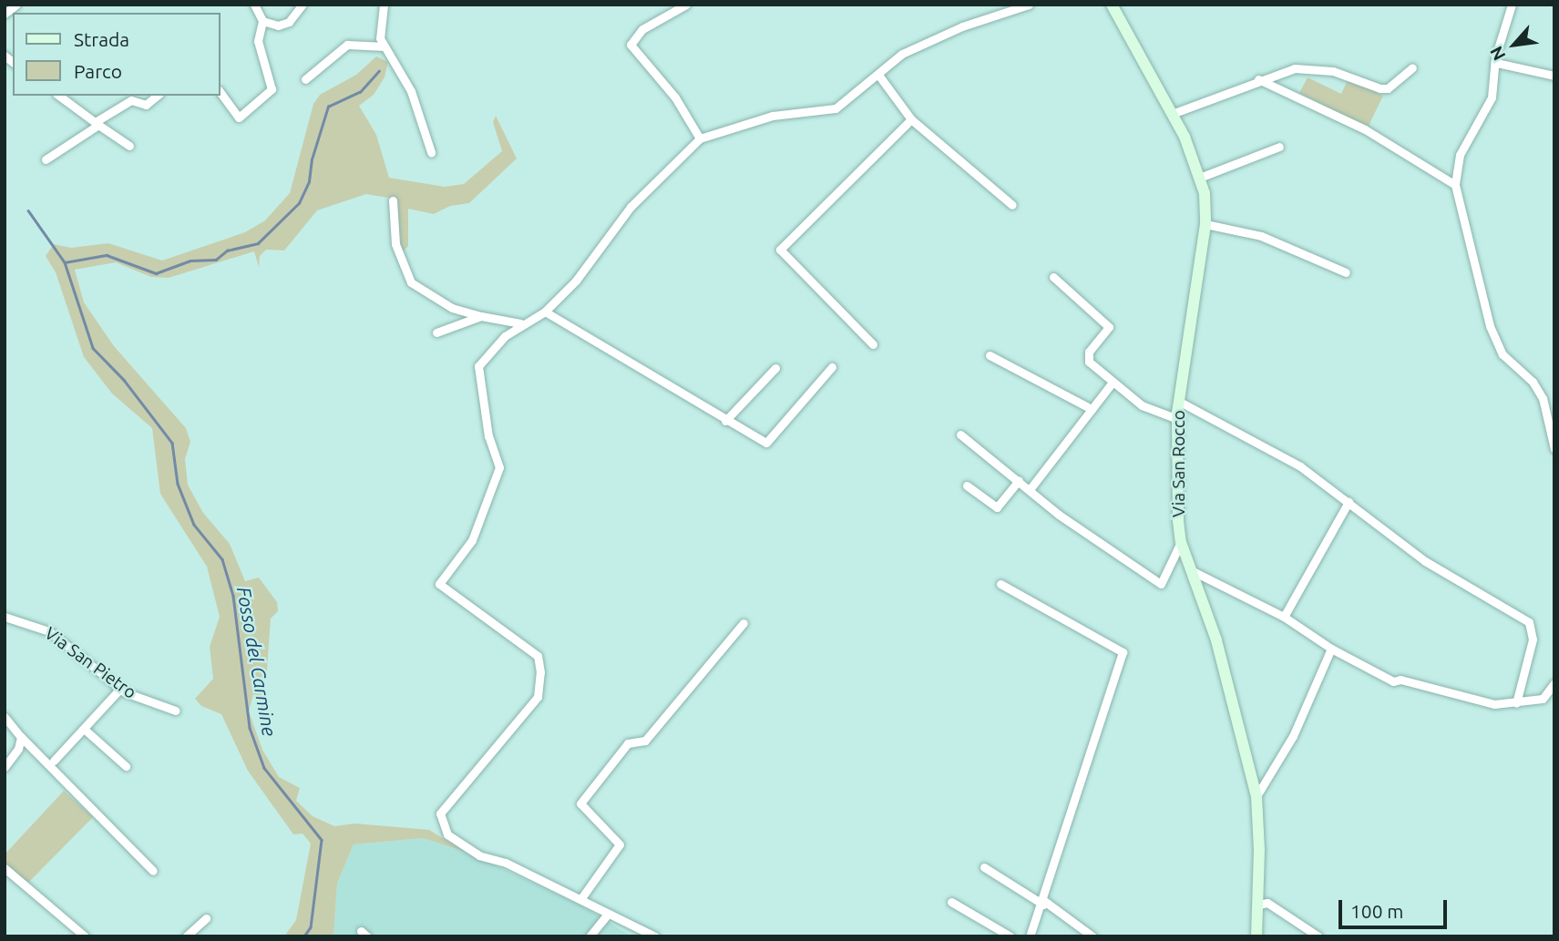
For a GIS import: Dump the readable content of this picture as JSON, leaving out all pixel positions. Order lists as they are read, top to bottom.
{
  "streets": {
    "street": ["Via San Rocco", "Via San Pietro"]
  },
  "water": ["Fosso del Carmine"],
  "legend": ["Strada", "Parco"],
  "scale_bar": "100 m",
  "north": "bottom left"
}
